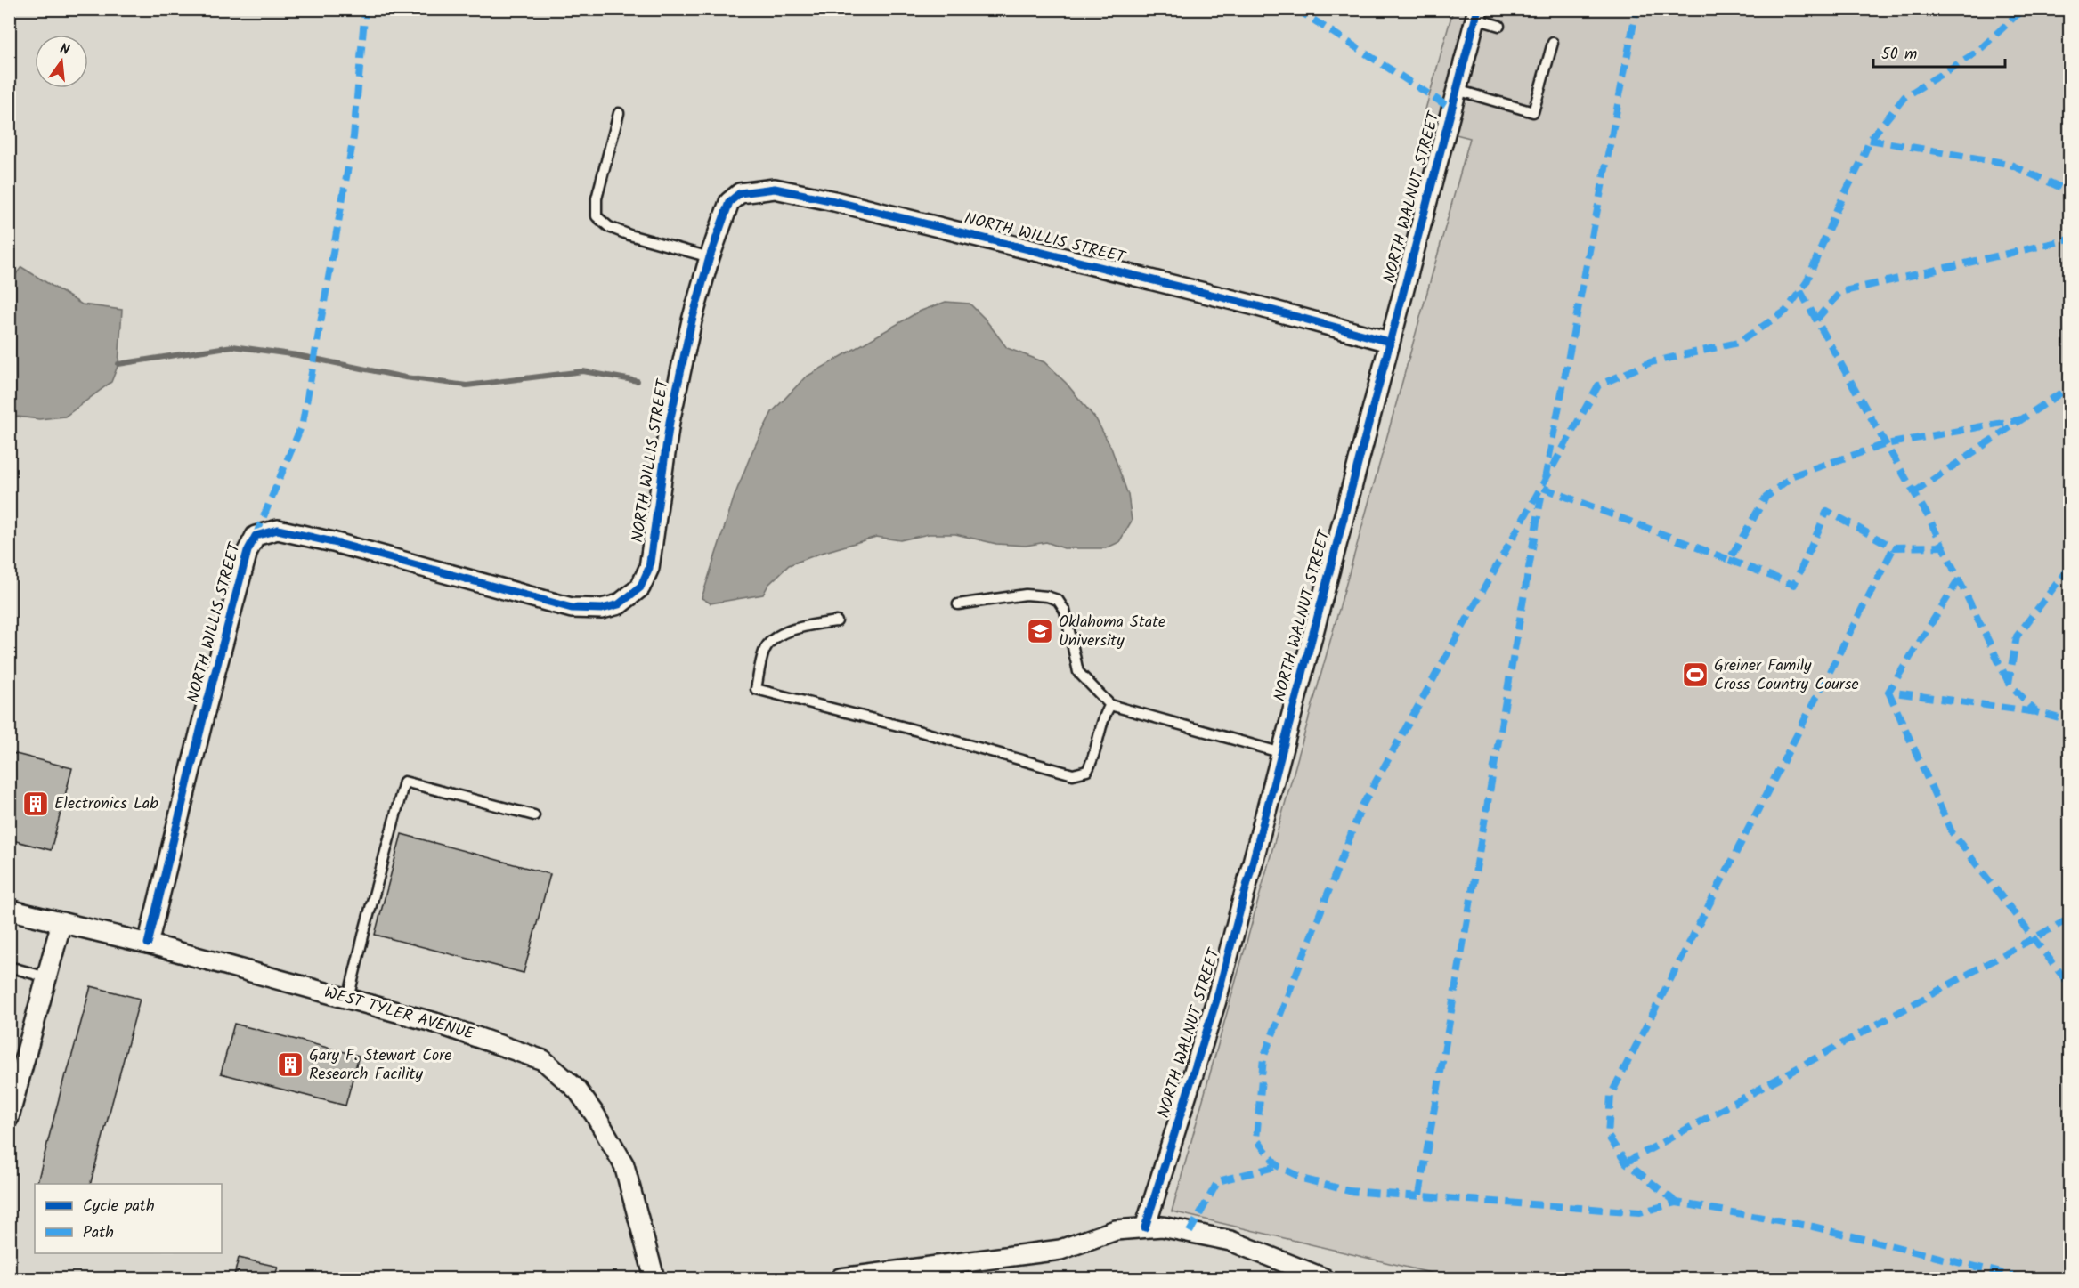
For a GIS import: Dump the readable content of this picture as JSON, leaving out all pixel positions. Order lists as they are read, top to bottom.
{
  "streets": {
    "street": ["NORTH WALNUT STREET", "NORTH WILLIS STREET", "WEST TYLER AVENUE"]
  },
  "crossings": [
    ["NORTH WALNUT STREET", "NORTH WILLIS STREET"],
    ["NORTH WILLIS STREET", "WEST TYLER AVENUE"]
  ],
  "places": {
    "school or university": ["Oklahoma State University"],
    "sports": ["Greiner Family Cross Country Course"],
    "building": ["Electronics Lab", "Gary F. Stewart Core Research Facility"]
  },
  "legend": ["Cycle path", "Path"],
  "scale_bar": "50 m",
  "north": "top"
}
